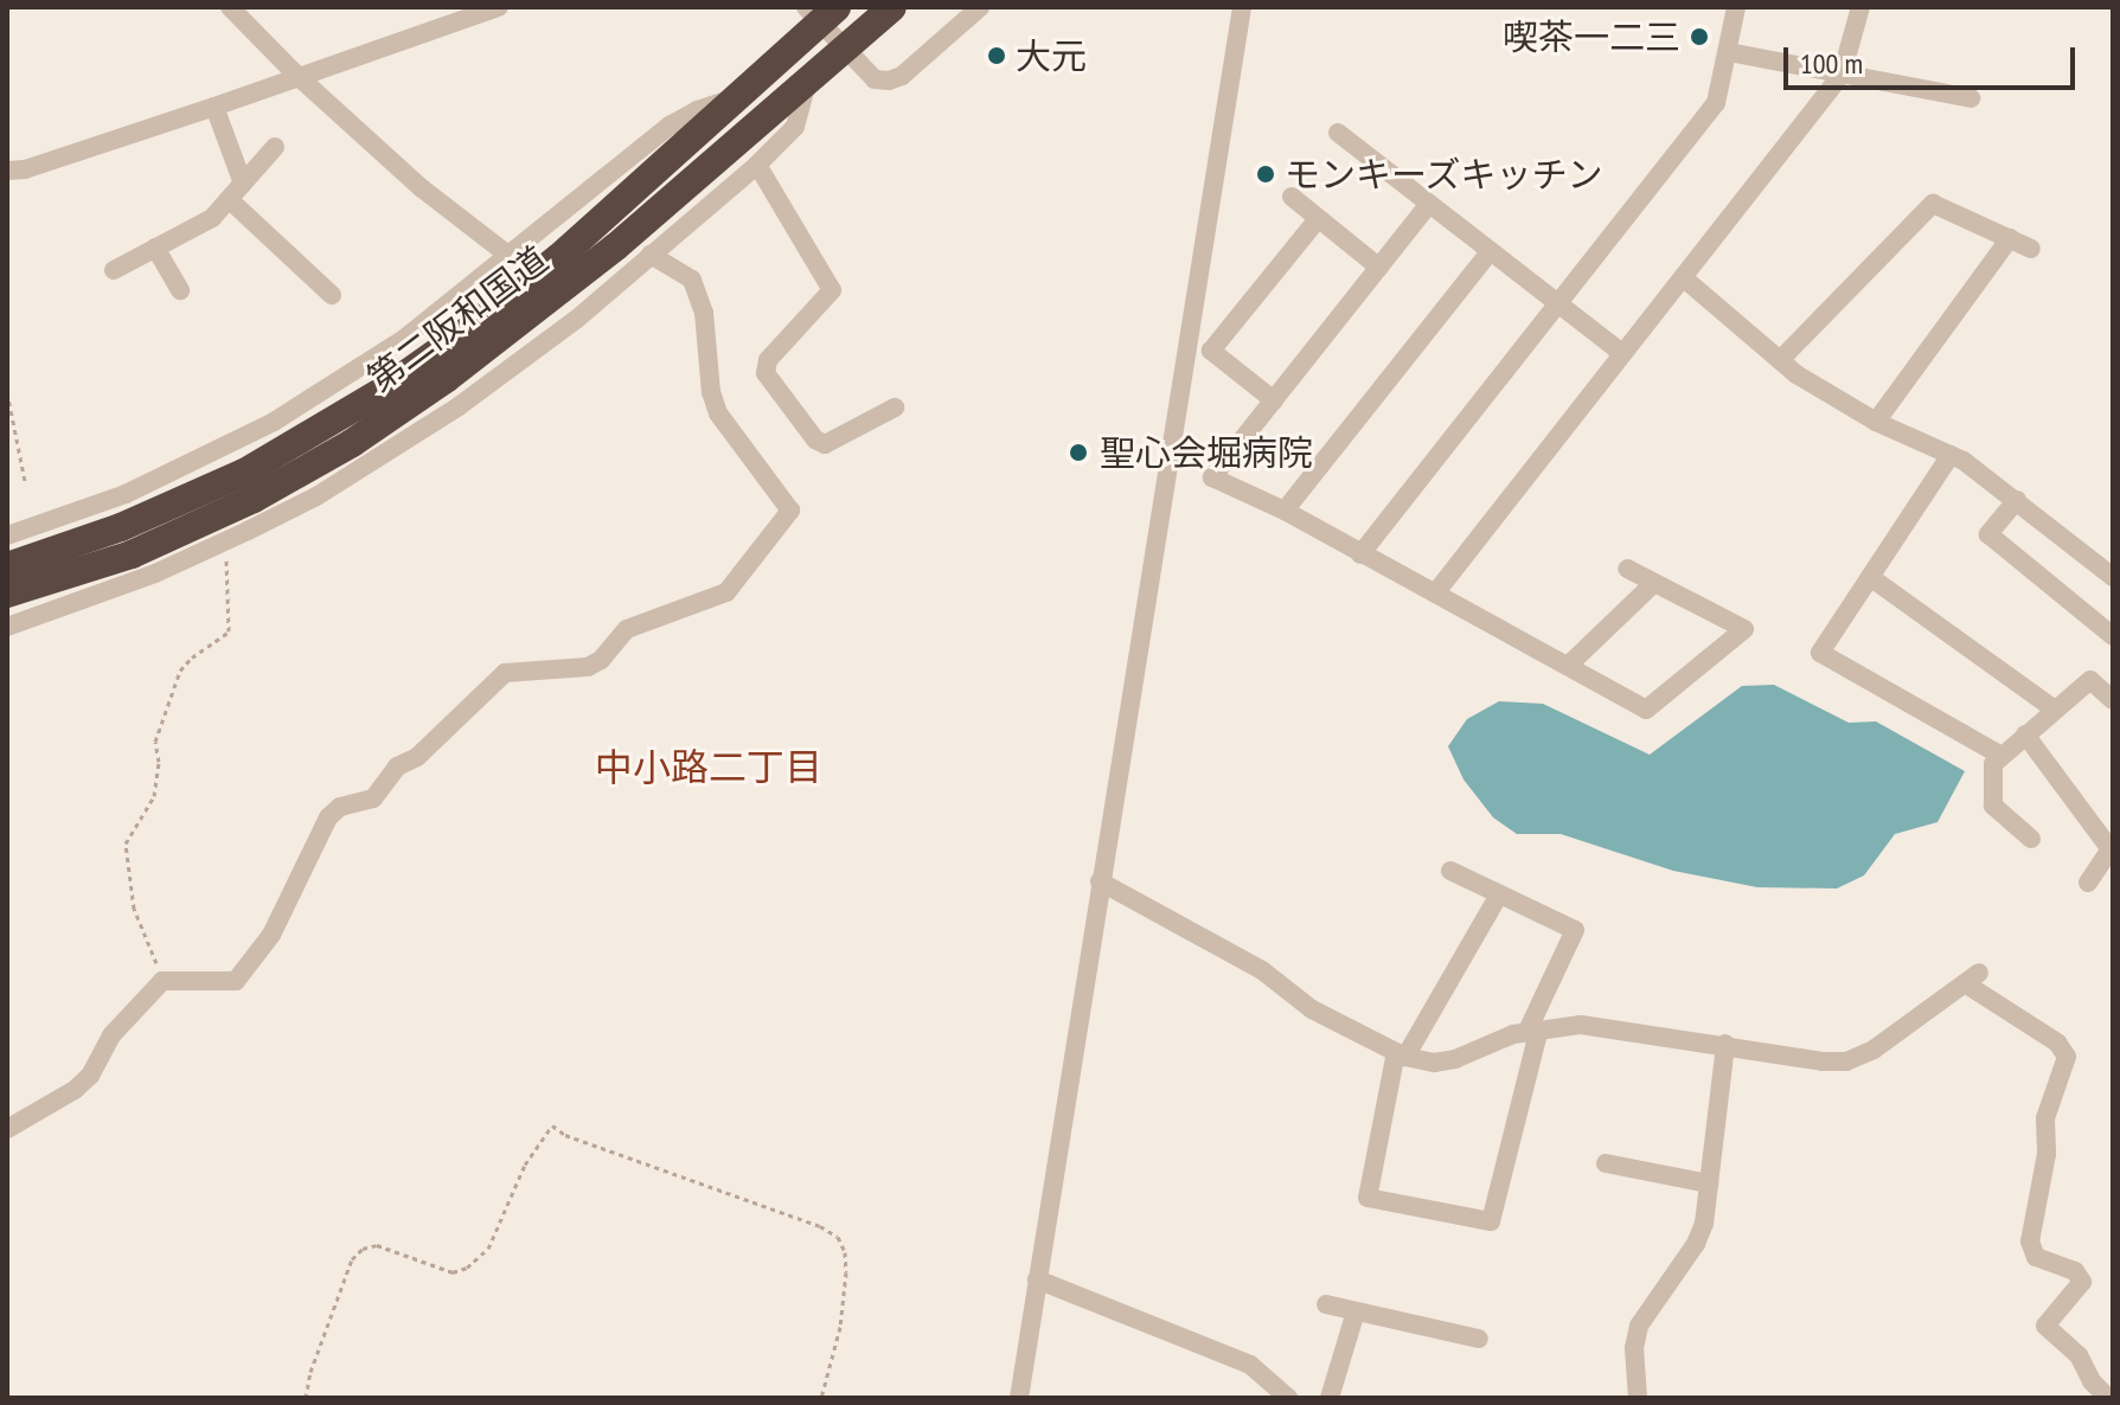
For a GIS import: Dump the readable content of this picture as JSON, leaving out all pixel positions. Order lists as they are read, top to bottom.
{
  "streets": {
    "highway": ["第二阪和国道"]
  },
  "districts": ["中小路二丁目"],
  "places": [
    "喫茶一二三",
    "大元",
    "モンキーズキッチン",
    "聖心会堀病院"
  ],
  "scale_bar": "100 m"
}
